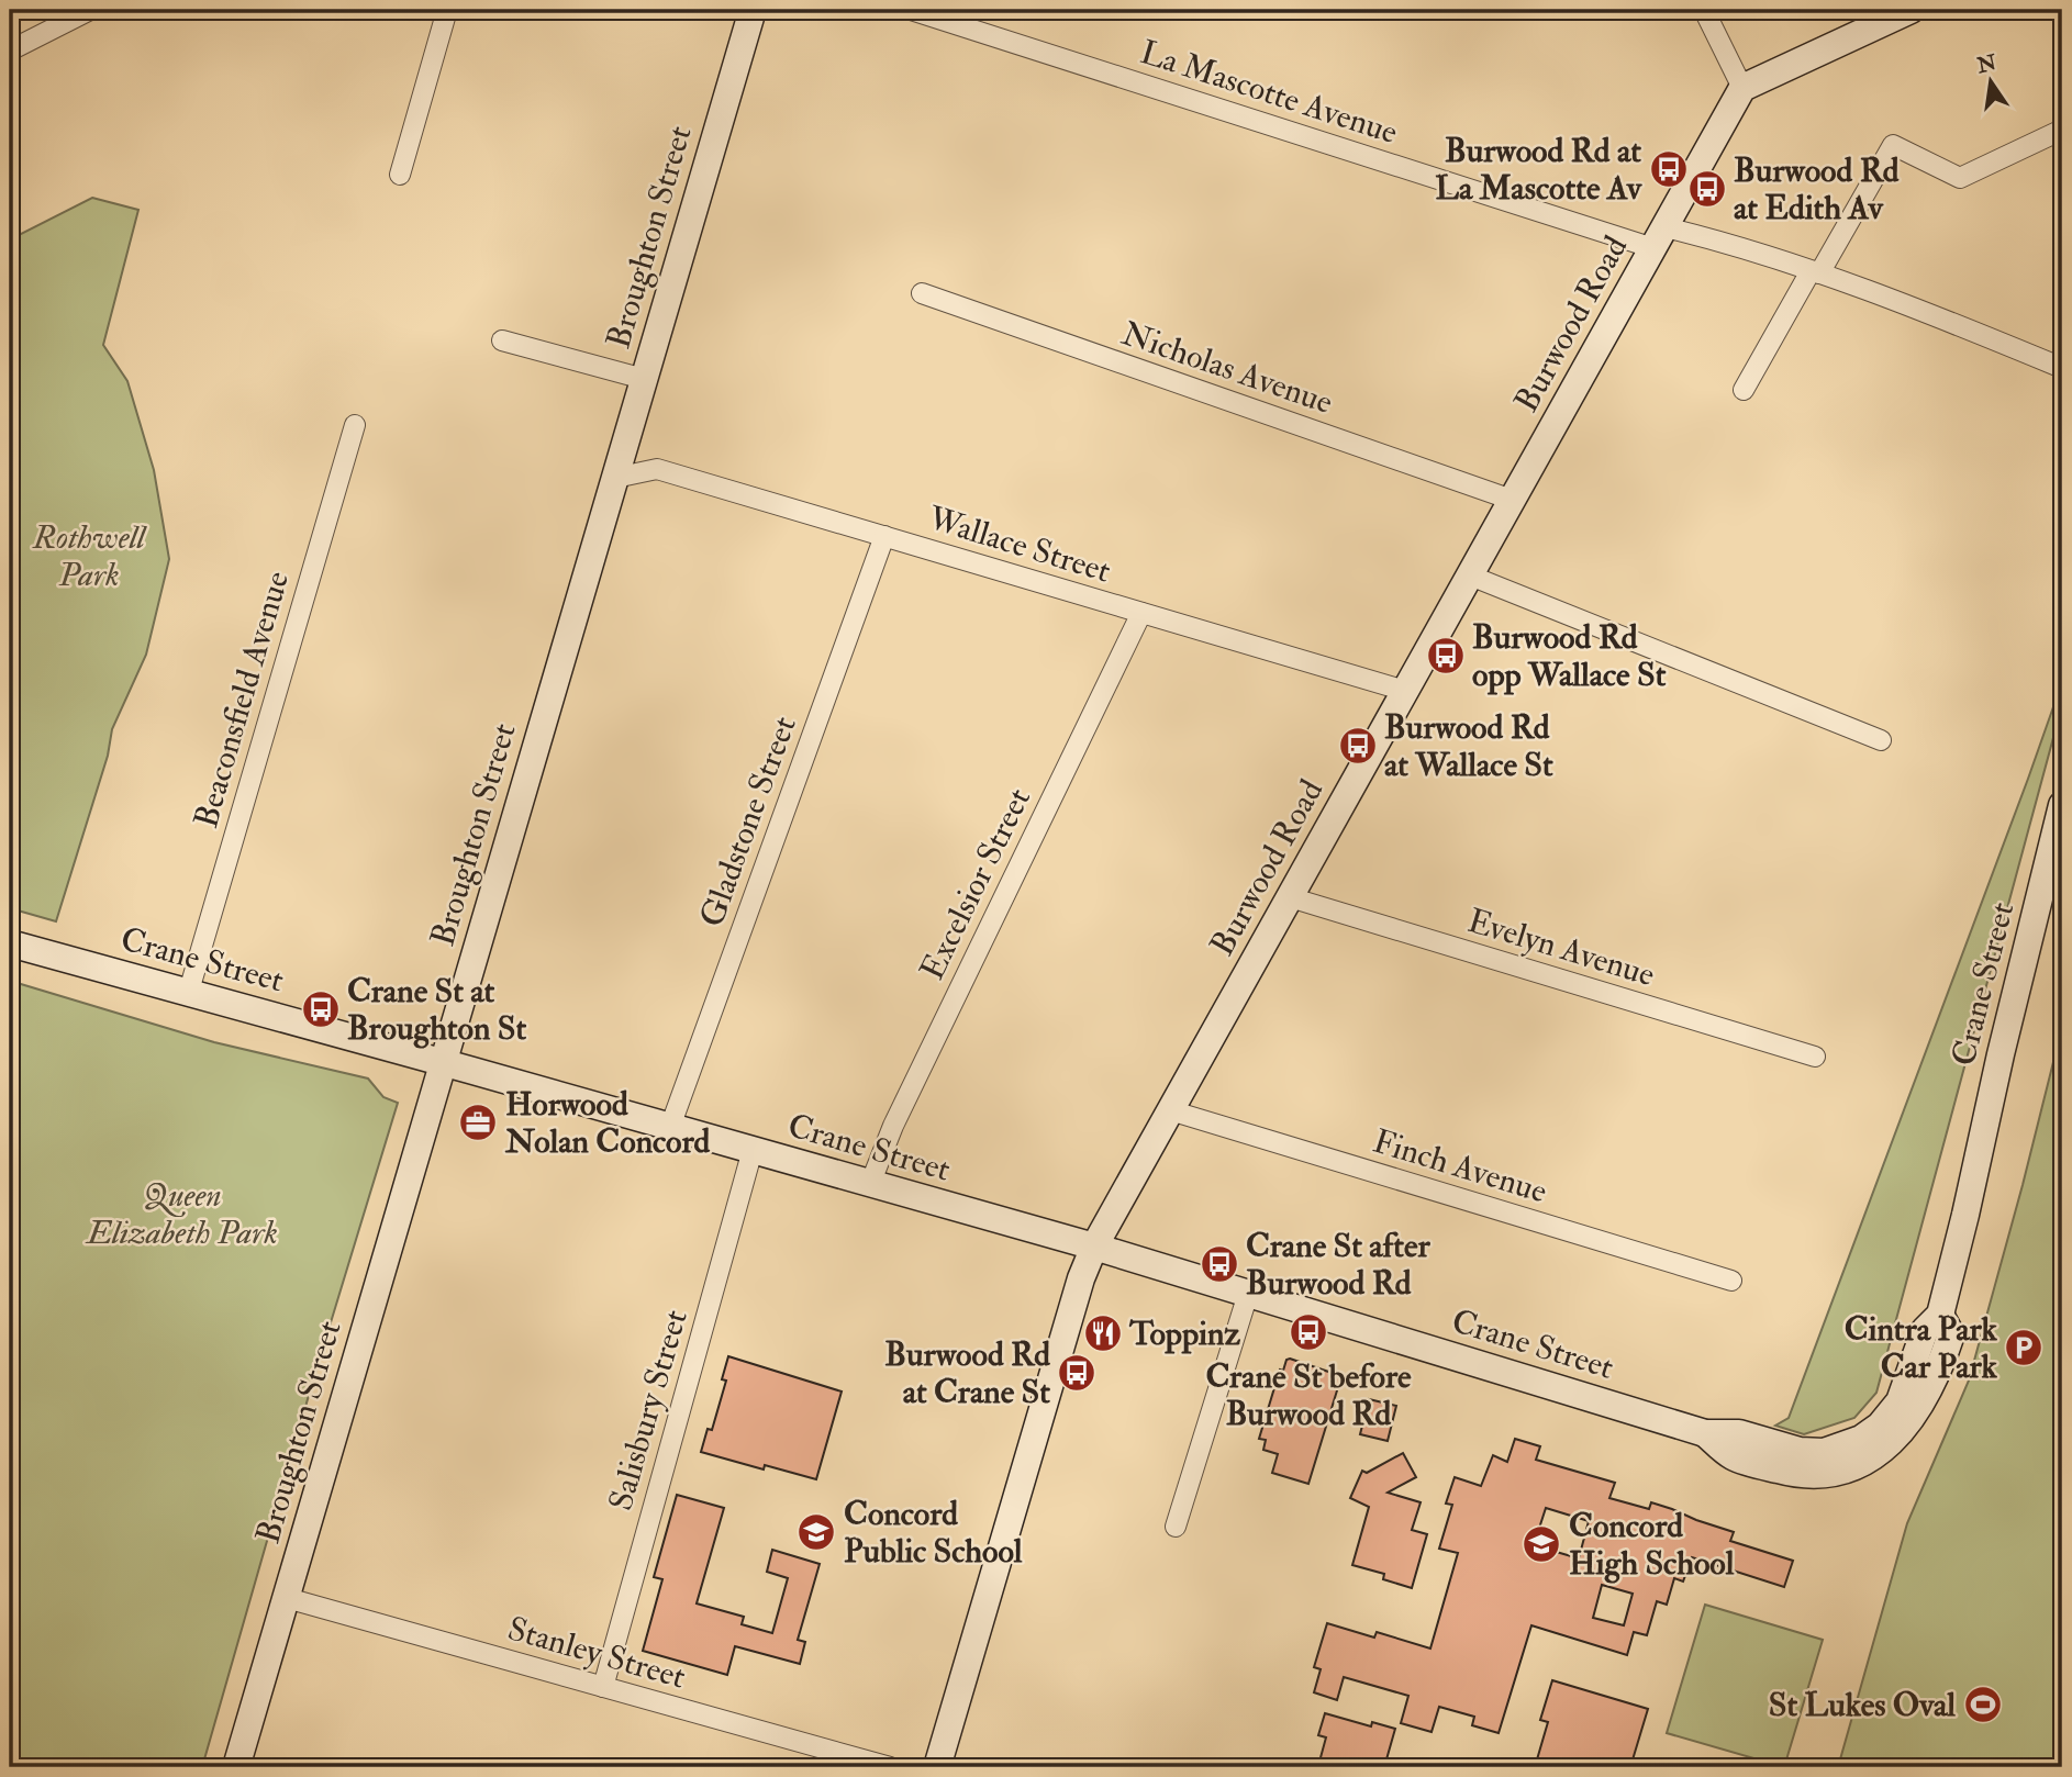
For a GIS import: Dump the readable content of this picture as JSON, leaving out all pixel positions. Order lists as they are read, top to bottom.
{
  "streets": {
    "main road": ["Broughton Street", "Burwood Road", "Crane Street"],
    "street": [
      "La Mascotte Avenue",
      "Nicholas Avenue",
      "Wallace Street",
      "Beaconsfield Avenue",
      "Gladstone Street",
      "Excelsior Street",
      "Evelyn Avenue",
      "Finch Avenue",
      "Salisbury Street",
      "Stanley Street"
    ]
  },
  "crossings": [
    ["La Mascotte Avenue", "Burwood Road"],
    ["Broughton Street", "Wallace Street"],
    ["Broughton Street", "Crane Street"],
    ["Broughton Street", "Stanley Street"],
    ["Burwood Road", "Nicholas Avenue"],
    ["Burwood Road", "Wallace Street"],
    ["Burwood Road", "Evelyn Avenue"],
    ["Burwood Road", "Crane Street"],
    ["Burwood Road", "Finch Avenue"],
    ["Wallace Street", "Gladstone Street"],
    ["Wallace Street", "Excelsior Street"],
    ["Beaconsfield Avenue", "Crane Street"],
    ["Gladstone Street", "Crane Street"],
    ["Excelsior Street", "Crane Street"],
    ["Crane Street", "Salisbury Street"],
    ["Salisbury Street", "Stanley Street"]
  ],
  "parks": ["Rothwell Park", "Queen Elizabeth Park"],
  "places": {
    "bus stop": [
      "Burwood Rd at La Mascotte Av",
      "Burwood Rd at Edith Av",
      "Burwood Rd opp Wallace St",
      "Burwood Rd at Wallace St",
      "Crane St at Broughton St",
      "Crane St after Burwood Rd",
      "Crane St before Burwood Rd",
      "Burwood Rd at Crane St"
    ],
    "office": ["Horwood Nolan Concord"],
    "restaurant": ["Toppinz"],
    "parking": ["Cintra Park Car Park"],
    "school or university": ["Concord Public School", "Concord High School"],
    "sports": ["St Lukes Oval"]
  },
  "north": "top"
}
